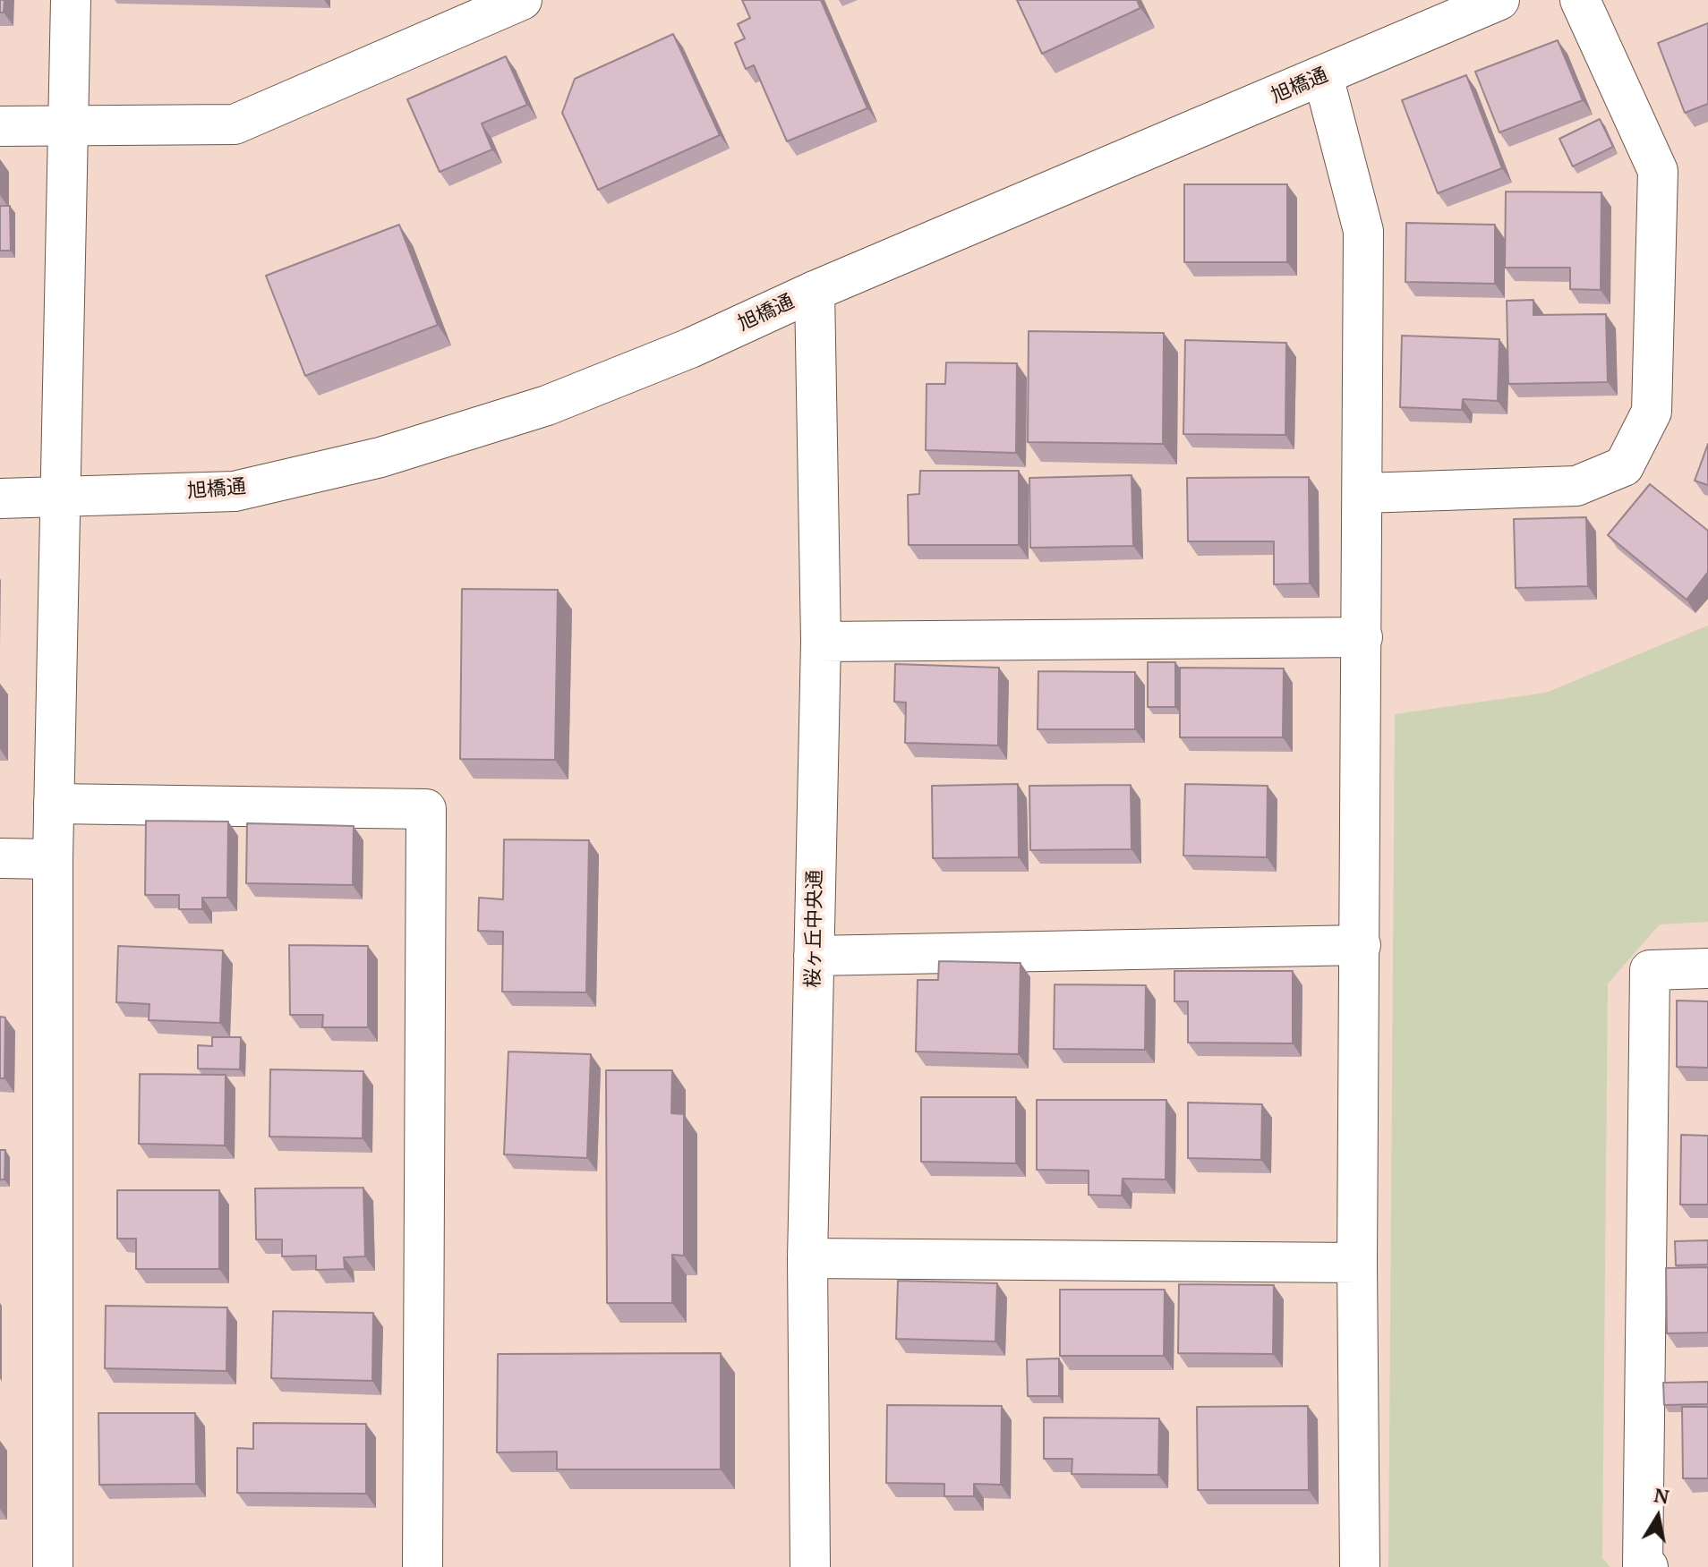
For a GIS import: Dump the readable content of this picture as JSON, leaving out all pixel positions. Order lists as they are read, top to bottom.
{
  "streets": {
    "street": ["旭橋通", "桜ヶ丘中央通"]
  },
  "crossings": [
    ["旭橋通", "桜ヶ丘中央通"]
  ],
  "north": "top"
}
